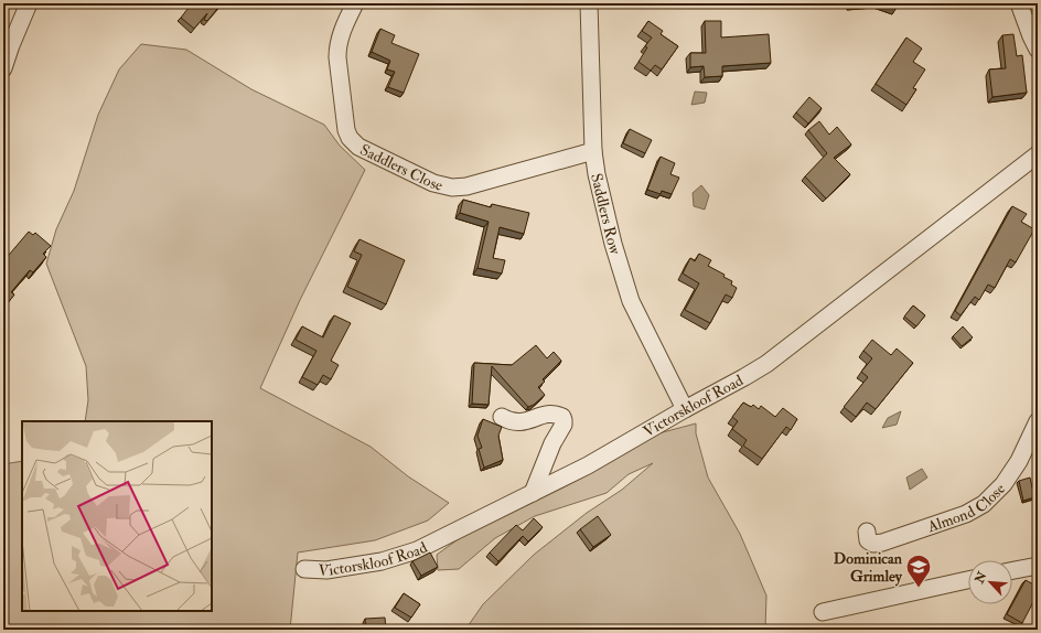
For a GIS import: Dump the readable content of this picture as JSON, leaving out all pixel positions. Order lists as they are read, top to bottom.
{
  "streets": {
    "street": [
      "Saddlers Close",
      "Saddlers Row",
      "Victorskloof Road",
      "Almond Close"
    ]
  },
  "crossings": [
    ["Saddlers Close", "Saddlers Row"],
    ["Saddlers Row", "Victorskloof Road"]
  ],
  "places": {
    "school or university": ["Dominican Grimley"]
  },
  "north": "top left"
}
